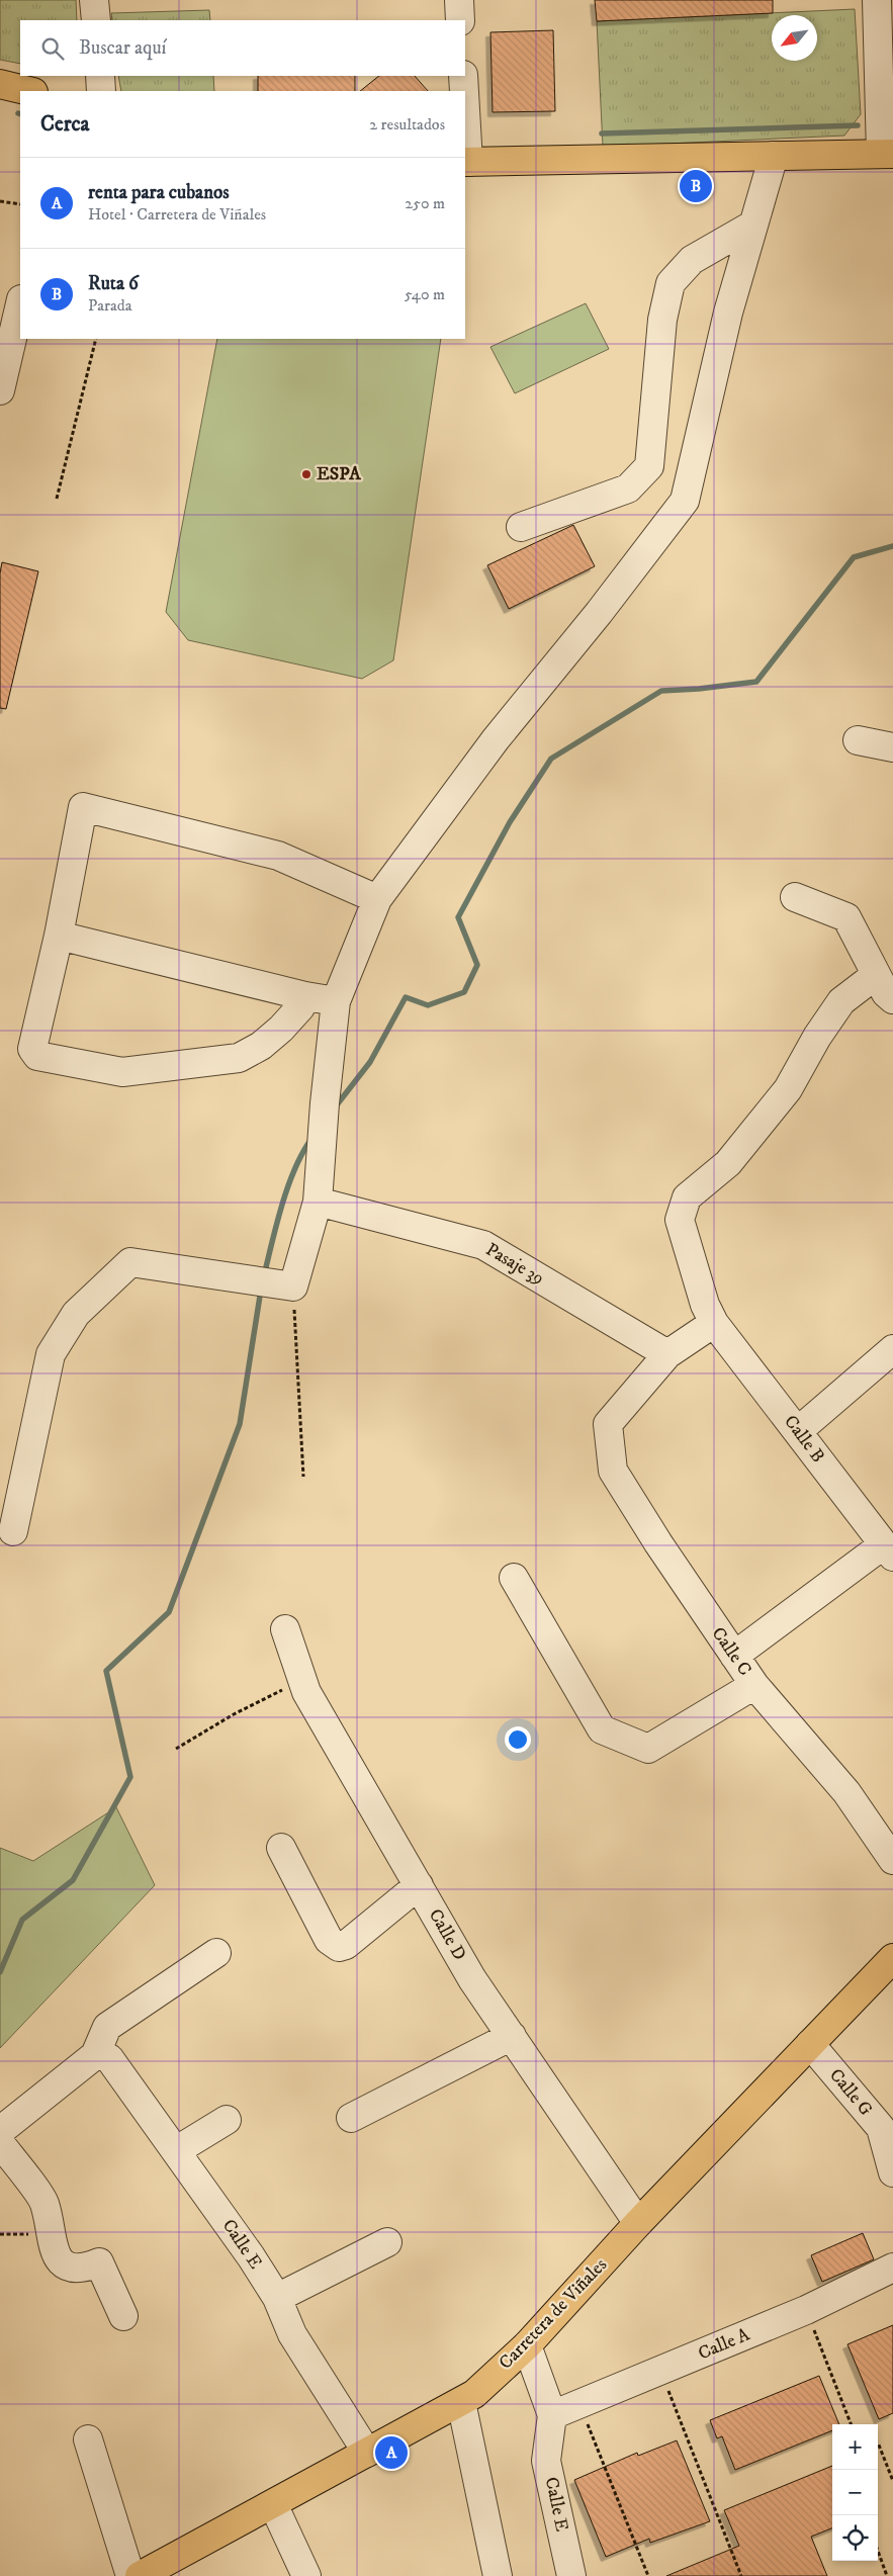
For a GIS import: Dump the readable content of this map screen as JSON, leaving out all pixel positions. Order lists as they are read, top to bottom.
{
  "streets": {
    "main road": ["Carretera de Viñales"],
    "street": [
      "Pasaje 39",
      "Calle B",
      "Calle C",
      "Calle D",
      "Calle G",
      "Calle E",
      "Calle A"
    ]
  },
  "crossings": [
    ["Pasaje 39", "Calle C"],
    ["Calle D", "Carretera de Viñales"],
    ["Calle G", "Carretera de Viñales"],
    ["Calle E", "Carretera de Viñales"],
    ["Calle E", "Calle A"]
  ],
  "places": ["ESPA"],
  "north": "bottom left",
  "page": {
    "search": "Buscar aquí",
    "heading": ["Cerca", "2 resultados"],
    "list": [
      {
        "mark": "A",
        "name": "renta para cubanos",
        "note": "Hotel · Carretera de Viñales",
        "value": "250 m"
      },
      {
        "mark": "B",
        "name": "Ruta 6",
        "note": "Parada",
        "value": "540 m"
      }
    ],
    "pins": ["B", "A"],
    "map_buttons": ["+", "−"]
  }
}
